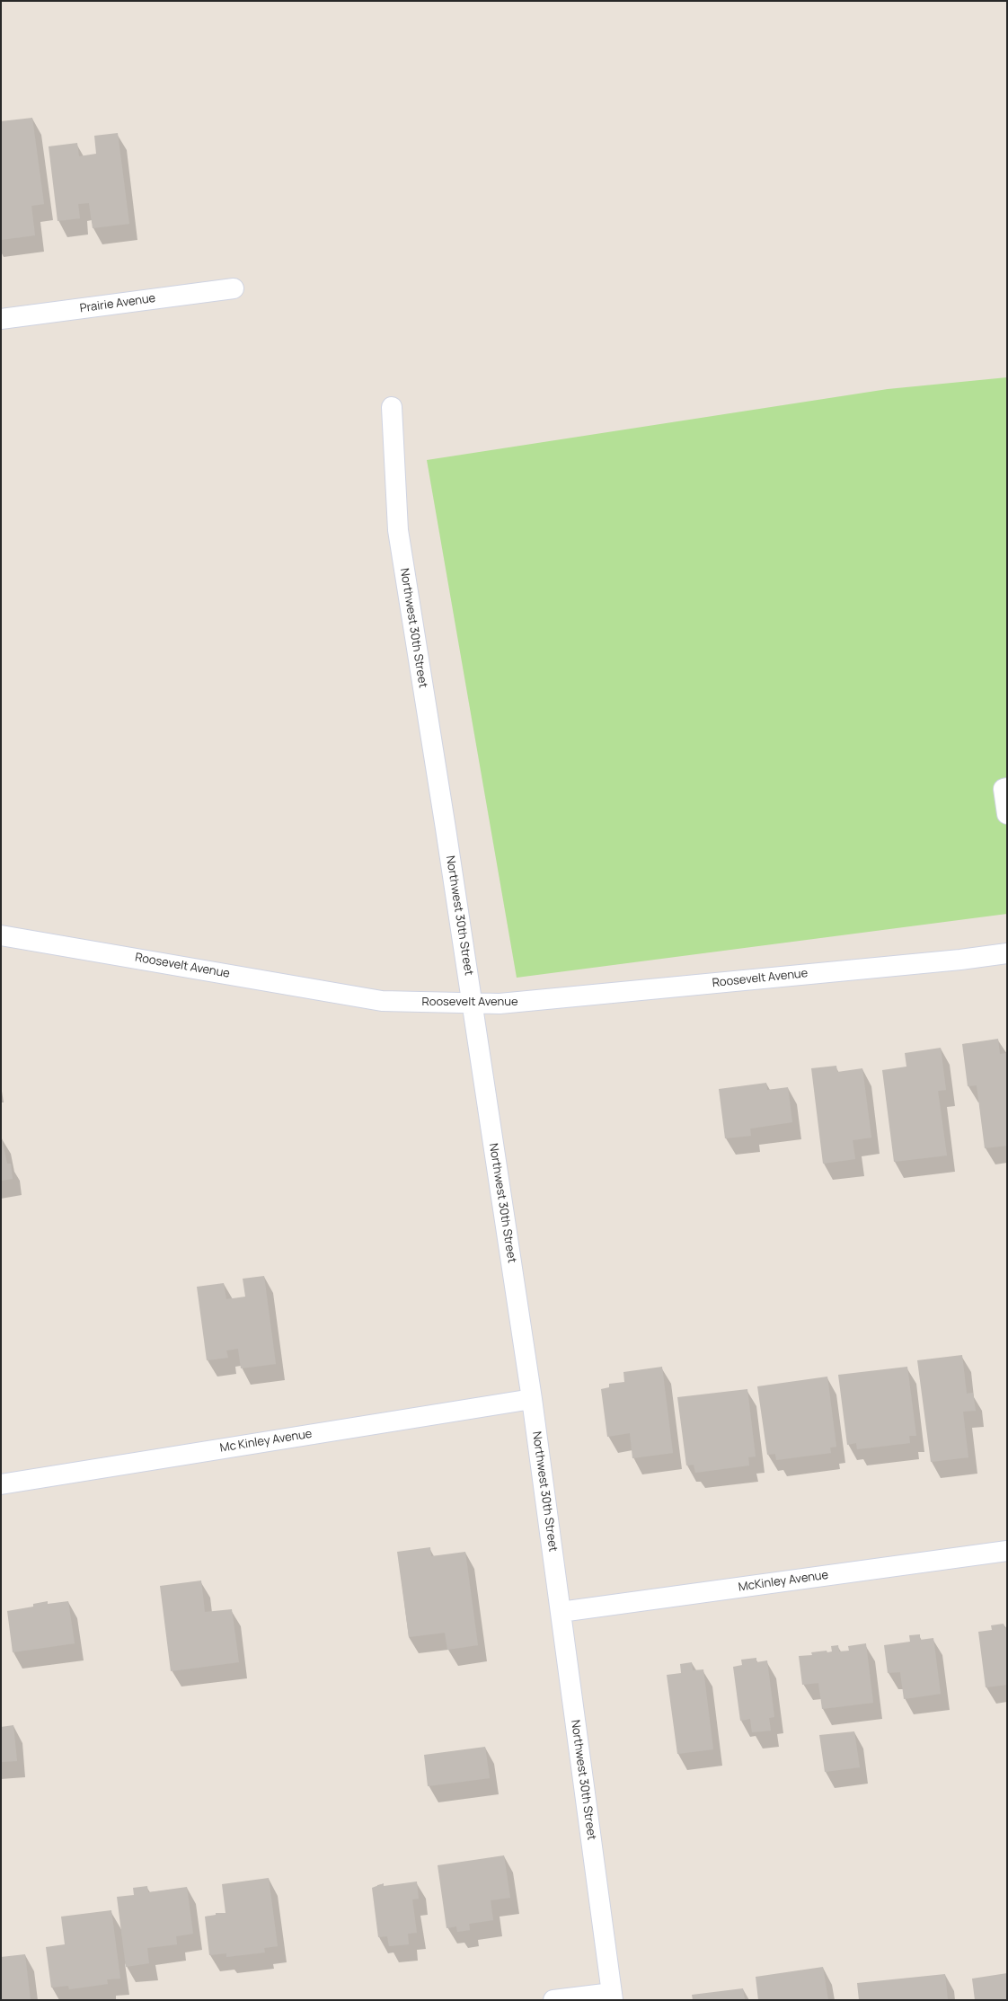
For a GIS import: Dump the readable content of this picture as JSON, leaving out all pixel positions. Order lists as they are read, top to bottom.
{
  "streets": {
    "street": [
      "Prairie Avenue",
      "Northwest 30th Street",
      "Roosevelt Avenue",
      "Mc Kinley Avenue",
      "McKinley Avenue"
    ]
  },
  "crossings": [
    ["Northwest 30th Street", "Roosevelt Avenue"],
    ["Northwest 30th Street", "Mc Kinley Avenue"],
    ["Northwest 30th Street", "McKinley Avenue"]
  ]
}
